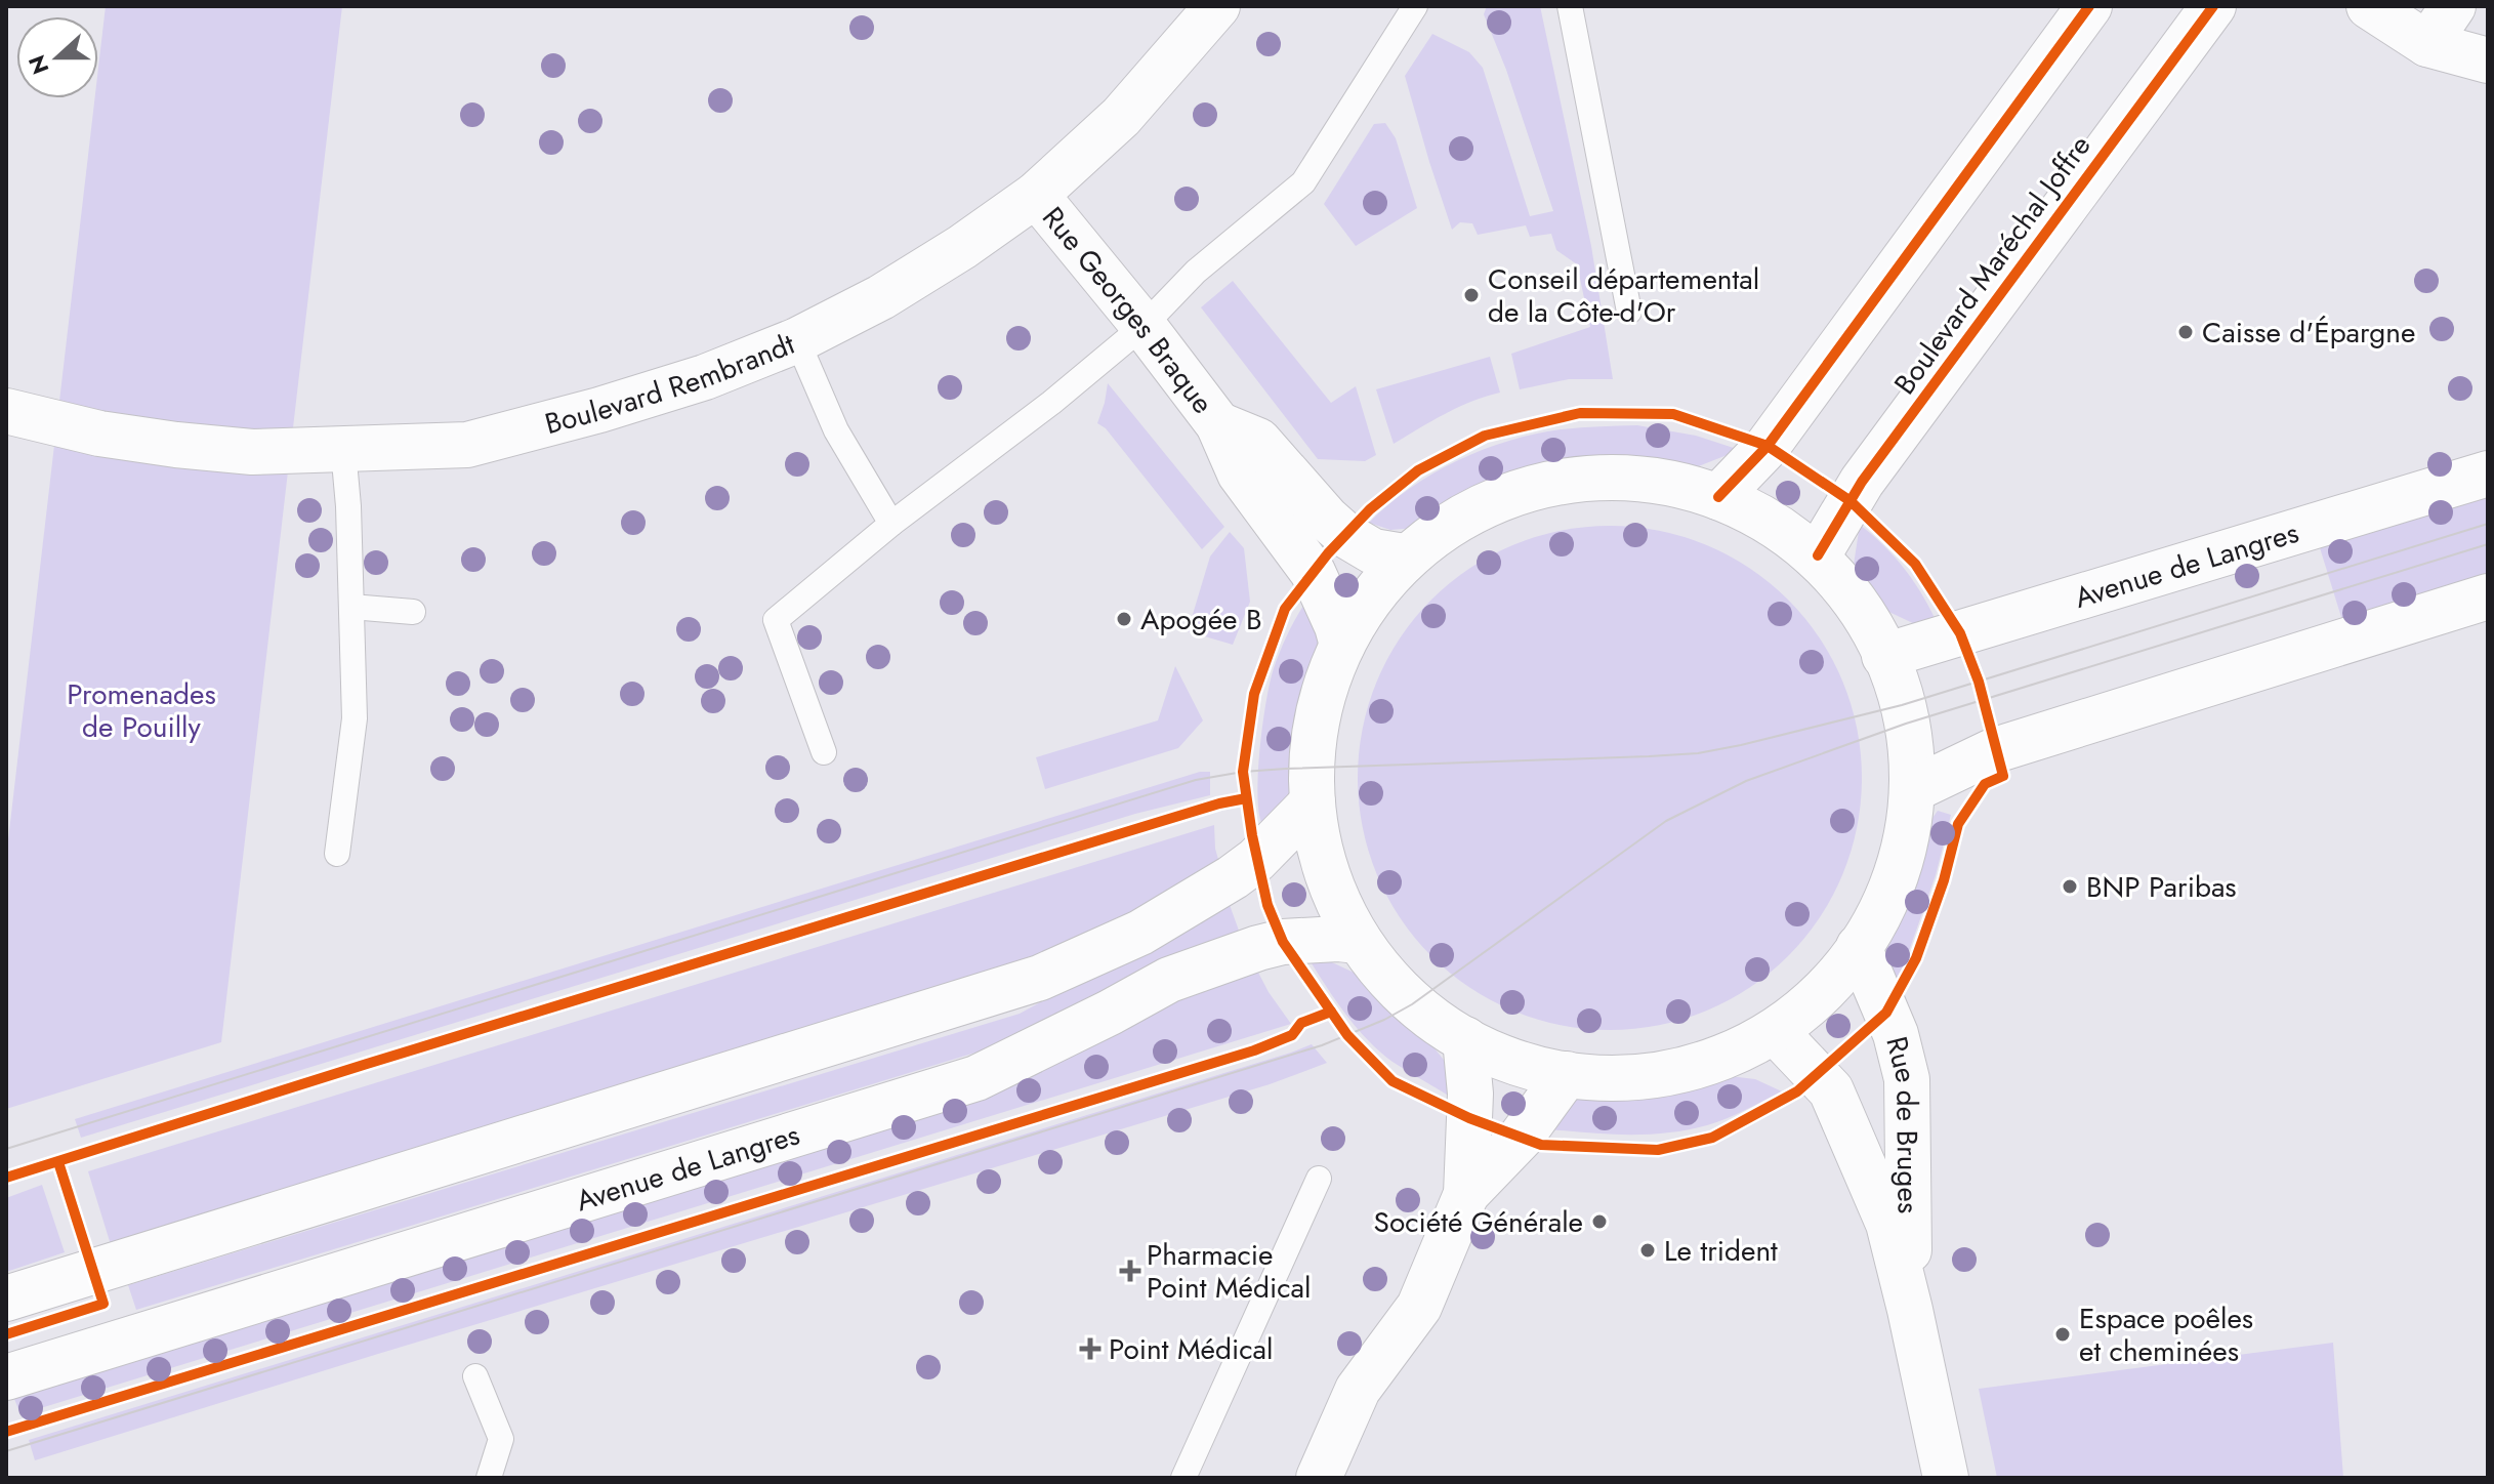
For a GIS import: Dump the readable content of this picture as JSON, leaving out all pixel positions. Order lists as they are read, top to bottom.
{
  "streets": {
    "main road": [
      "Boulevard Maréchal Joffre",
      "Rue Georges Braque",
      "Boulevard Rembrandt",
      "Avenue de Langres",
      "Rue de Bruges"
    ]
  },
  "crossings": [
    ["Rue Georges Braque", "Boulevard Rembrandt"]
  ],
  "parks": ["Promenades de Pouilly"],
  "places": {
    "other": [
      "Conseil départemental de la Côte-d'Or",
      "Caisse d'Épargne",
      "Apogée B",
      "BNP Paribas",
      "Société Générale",
      "Le trident",
      "Espace poêles et cheminées"
    ],
    "health": ["Pharmacie Point Médical", "Point Médical"]
  },
  "north": "left"
}
